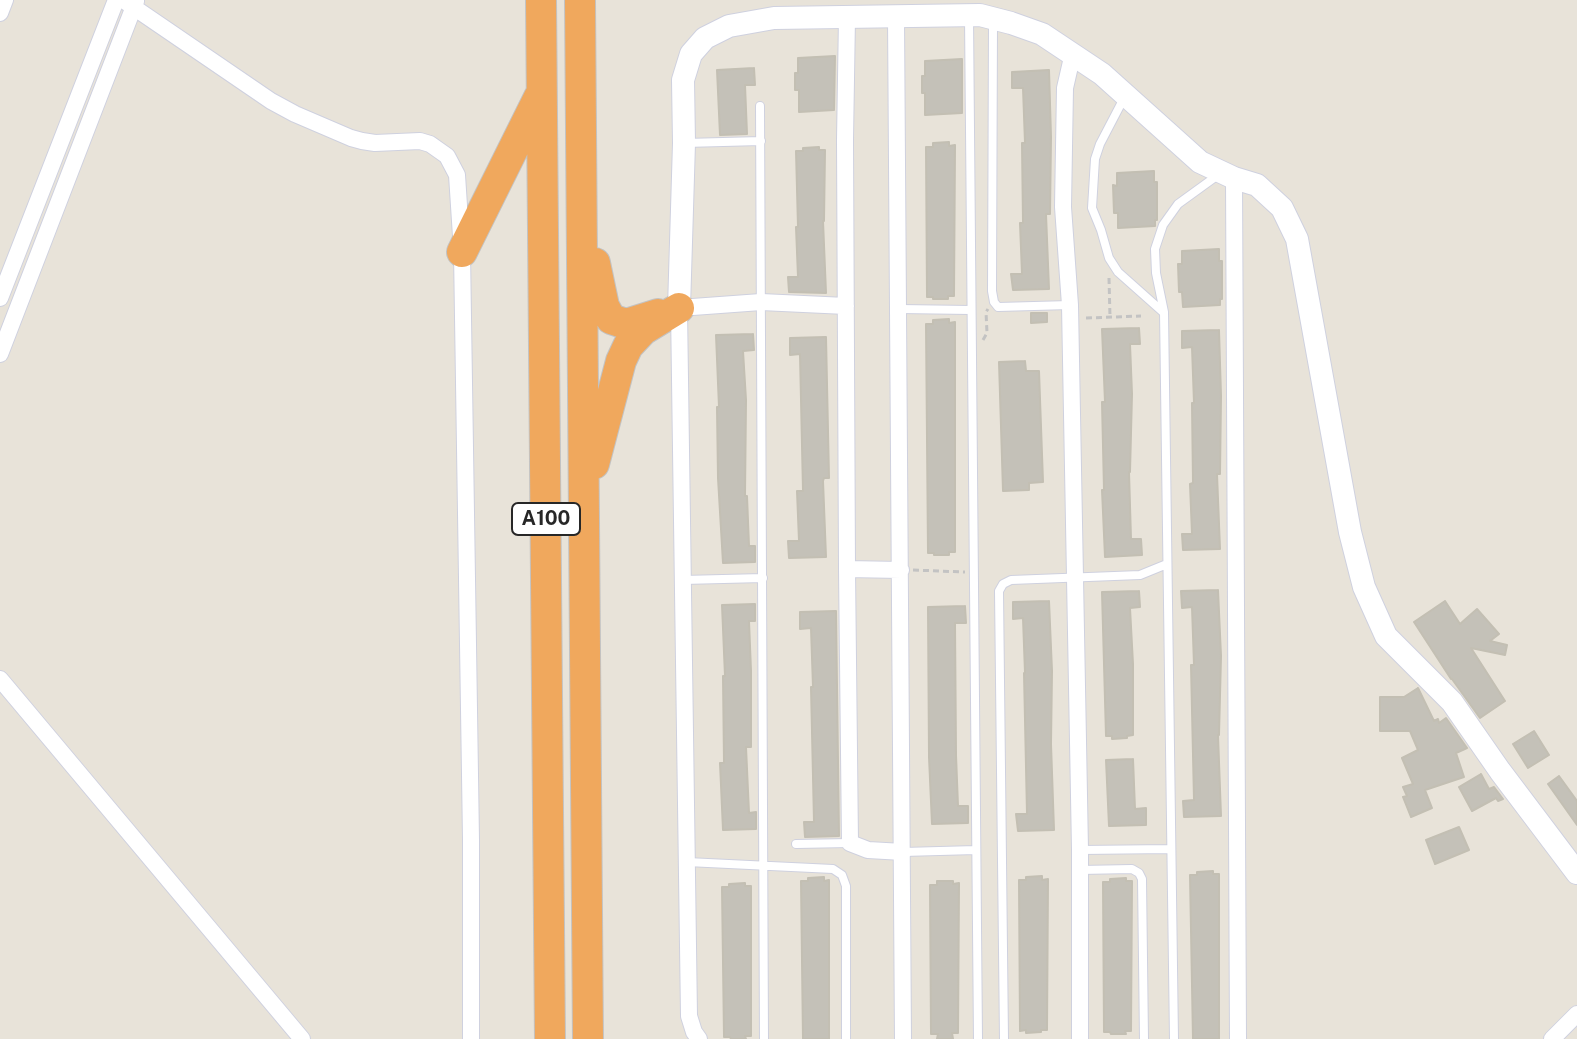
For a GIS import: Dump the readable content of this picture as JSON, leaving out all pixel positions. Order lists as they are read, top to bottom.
{
  "streets": {
    "highway": ["A100"]
  }
}
